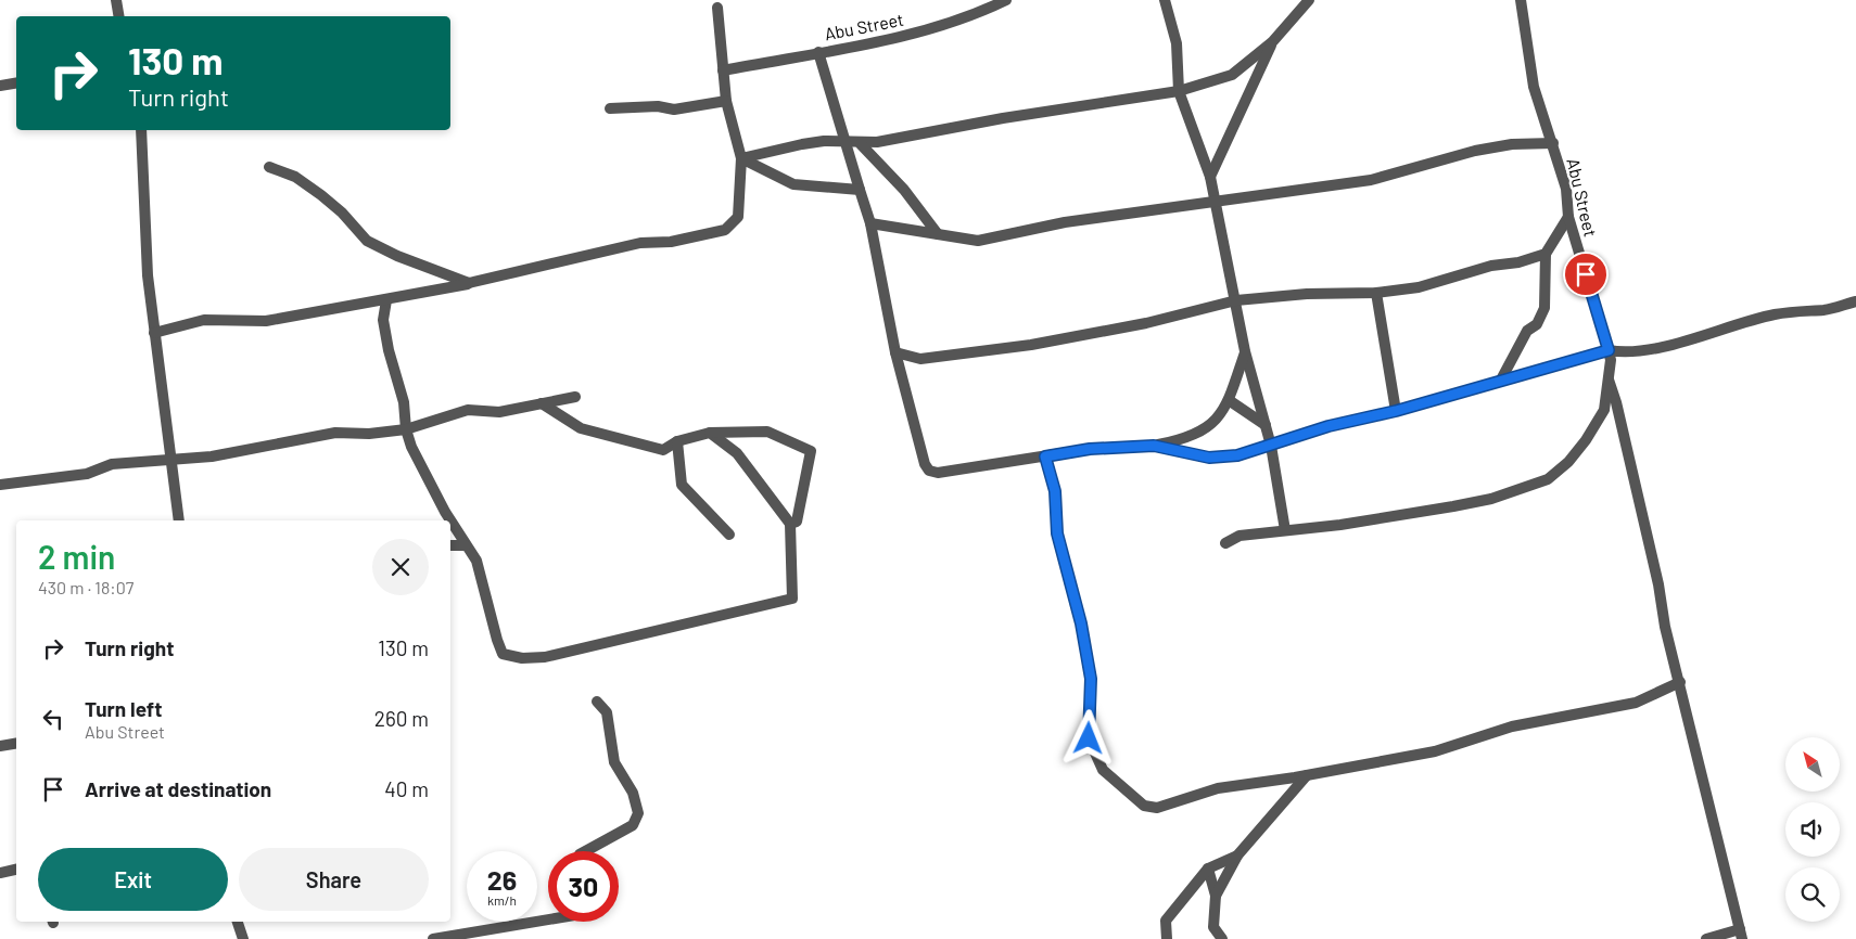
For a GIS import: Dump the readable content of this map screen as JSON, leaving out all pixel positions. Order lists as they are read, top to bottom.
{
  "streets": {
    "street": ["Abu Street"]
  },
  "north": "top left",
  "page": {
    "turn": ["130 m", "Turn right"],
    "heading": ["2 min", "430 m · 18:07"],
    "list": [
      {
        "name": "Turn right",
        "value": "130 m"
      },
      {
        "name": "Turn left",
        "note": "Abu Street",
        "value": "260 m"
      },
      {
        "name": "Arrive at destination",
        "value": "40 m"
      }
    ],
    "buttons": ["Exit", "Share"],
    "speed": "26 km/h",
    "limit": "30"
  }
}
